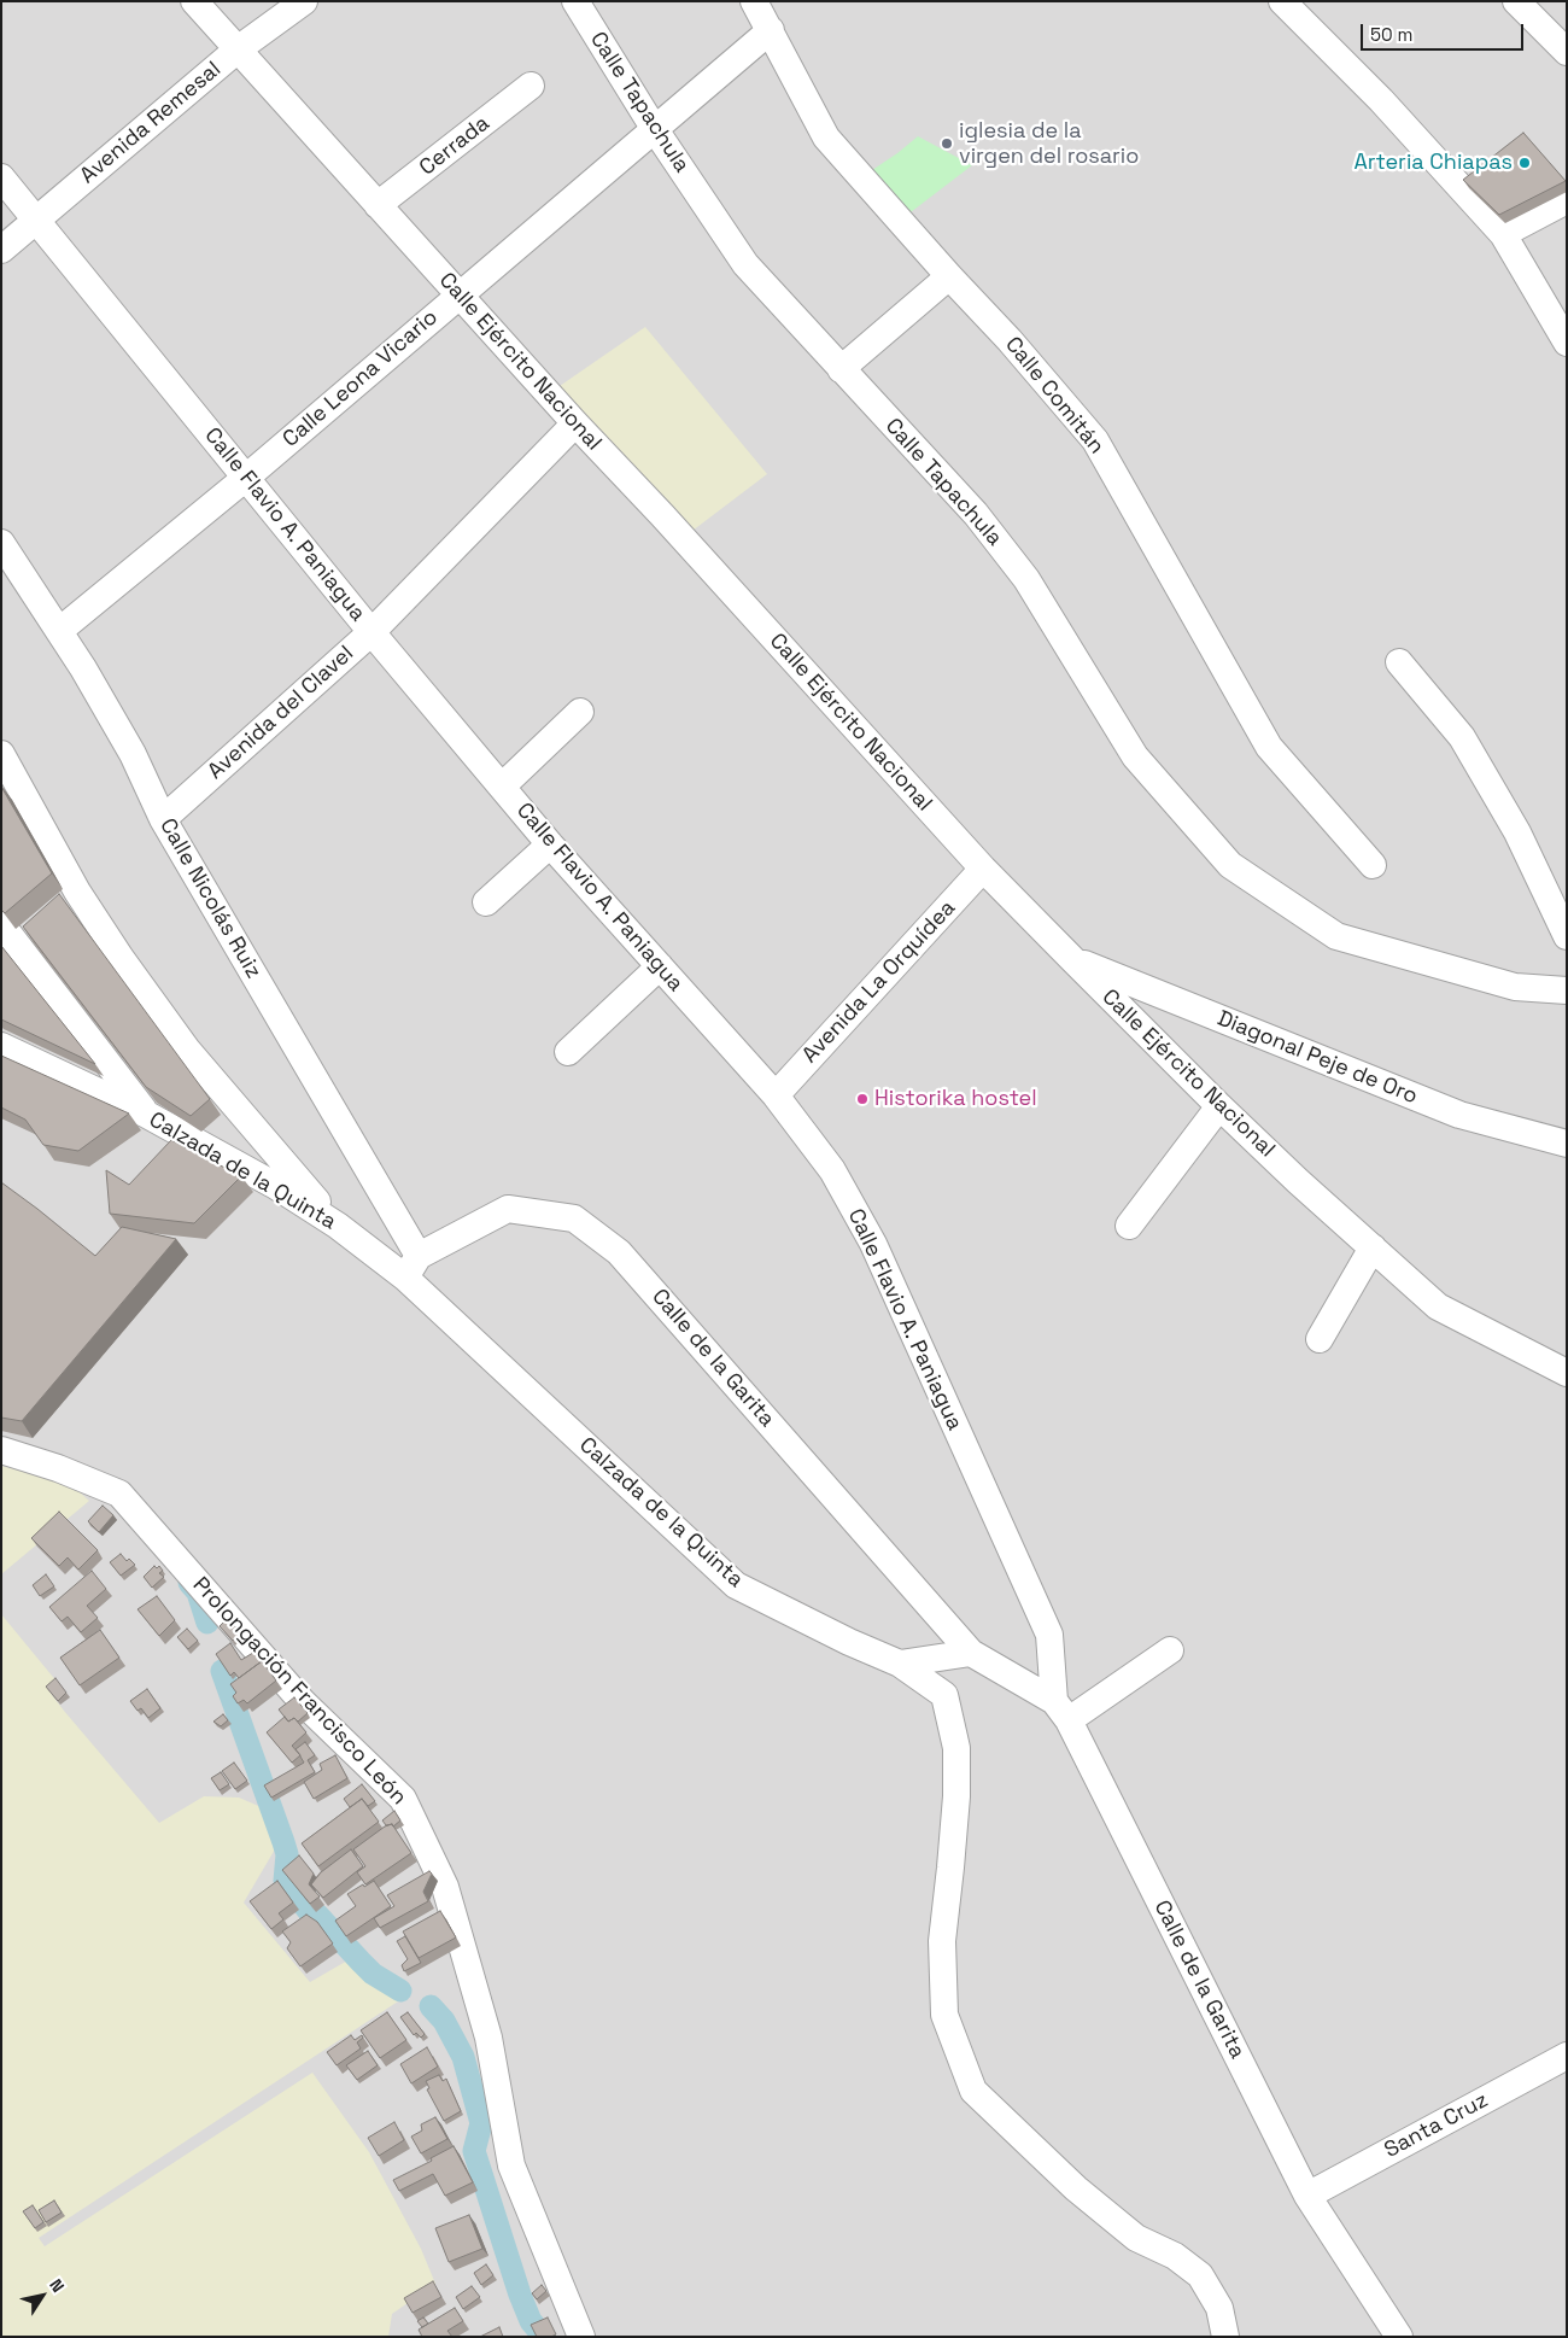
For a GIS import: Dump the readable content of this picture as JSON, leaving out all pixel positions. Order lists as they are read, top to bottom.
{
  "streets": {
    "street": [
      "Calle Tapachula",
      "Avenida Remesal",
      "Cerrada",
      "Calle Ejército Nacional",
      "Calle Leona Vicario",
      "Calle Comitán",
      "Calle Flavio A. Paniagua",
      "Avenida del Clavel",
      "Calle Nicolás Ruiz",
      "Avenida La Orquídea",
      "Diagonal Peje de Oro",
      "Calzada de la Quinta",
      "Calle de la Garita",
      "Prolongación Francisco León",
      "Santa Cruz"
    ]
  },
  "crossings": [
    ["Calle Tapachula", "Calle Leona Vicario"],
    ["Avenida Remesal", "Calle Ejército Nacional"],
    ["Avenida Remesal", "Calle Flavio A. Paniagua"],
    ["Cerrada", "Calle Ejército Nacional"],
    ["Calle Ejército Nacional", "Calle Leona Vicario"],
    ["Calle Ejército Nacional", "Avenida del Clavel"],
    ["Calle Ejército Nacional", "Avenida La Orquídea"],
    ["Calle Ejército Nacional", "Diagonal Peje de Oro"],
    ["Calle Leona Vicario", "Calle Comitán"],
    ["Calle Leona Vicario", "Calle Flavio A. Paniagua"],
    ["Calle Leona Vicario", "Calle Nicolás Ruiz"],
    ["Calle Flavio A. Paniagua", "Avenida del Clavel"],
    ["Calle Flavio A. Paniagua", "Avenida La Orquídea"],
    ["Calle Flavio A. Paniagua", "Calle de la Garita"],
    ["Avenida del Clavel", "Calle Nicolás Ruiz"],
    ["Calle Nicolás Ruiz", "Calzada de la Quinta"],
    ["Calle Nicolás Ruiz", "Calle de la Garita"],
    ["Calzada de la Quinta", "Calle de la Garita"],
    ["Calle de la Garita", "Santa Cruz"]
  ],
  "places": ["iglesia de la virgen del rosario", "Arteria Chiapas", "Historika hostel"],
  "scale_bar": "50 m",
  "north": "top right"
}
